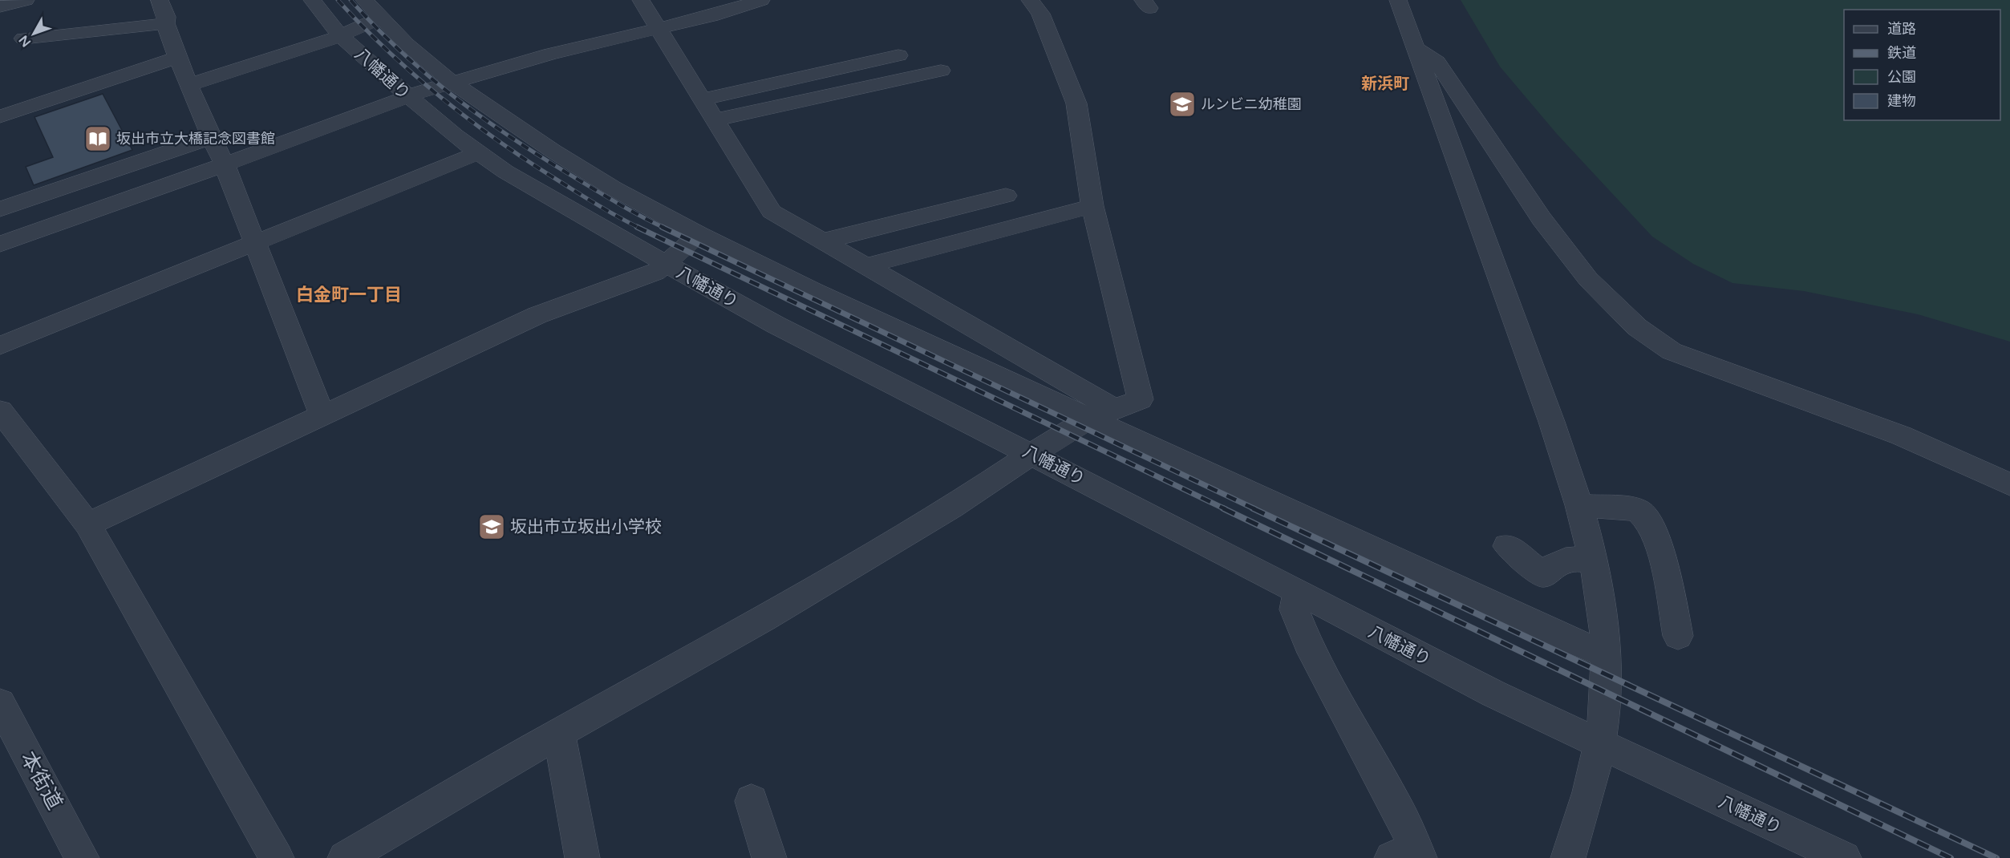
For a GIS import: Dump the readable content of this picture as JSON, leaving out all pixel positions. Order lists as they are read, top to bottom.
{
  "streets": {
    "street": ["八幡通り", "本街道"]
  },
  "districts": ["新浜町", "白金町一丁目"],
  "places": {
    "school or university": ["ルンビニ幼稚園", "坂出市立坂出小学校"],
    "library": ["坂出市立大橋記念図書館"]
  },
  "legend": [
    "道路",
    "鉄道",
    "公園",
    "建物"
  ],
  "north": "bottom left"
}
